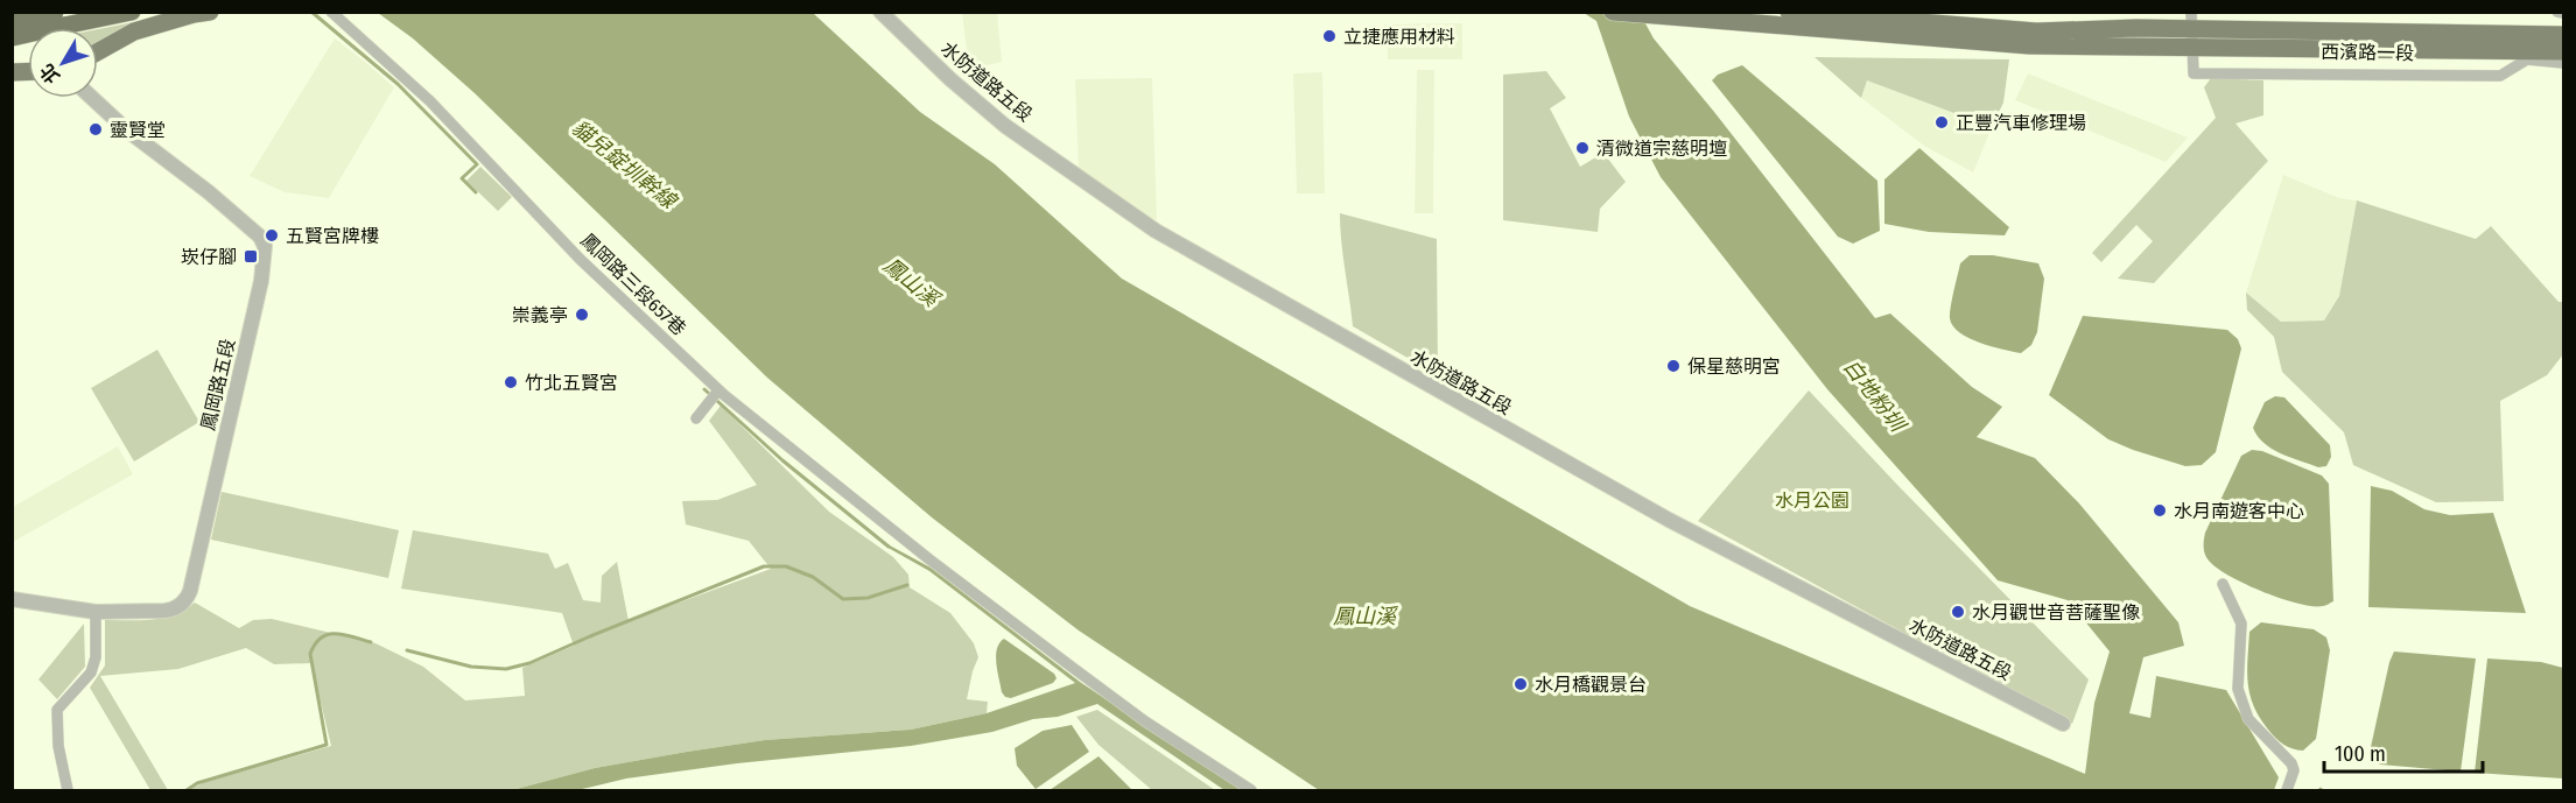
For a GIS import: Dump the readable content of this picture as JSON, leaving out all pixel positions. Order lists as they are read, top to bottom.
{
  "streets": {
    "main road": ["西濱路一段"],
    "street": ["水防道路五段", "鳳岡路三段657巷", "鳳岡路五段"]
  },
  "water": ["貓兒錠圳幹線", "鳳山溪", "白地粉圳"],
  "parks": ["水月公園"],
  "places": {
    "other": [
      "立捷應用材料",
      "正豐汽車修理場",
      "靈賢堂",
      "清微道宗慈明壇",
      "五賢宮牌樓",
      "崇義亭",
      "保星慈明宮",
      "竹北五賢宮",
      "水月南遊客中心",
      "水月觀世音菩薩聖像",
      "水月橋觀景台"
    ],
    "transit": ["崁仔腳"]
  },
  "scale_bar": "100 m",
  "north": "bottom left"
}
